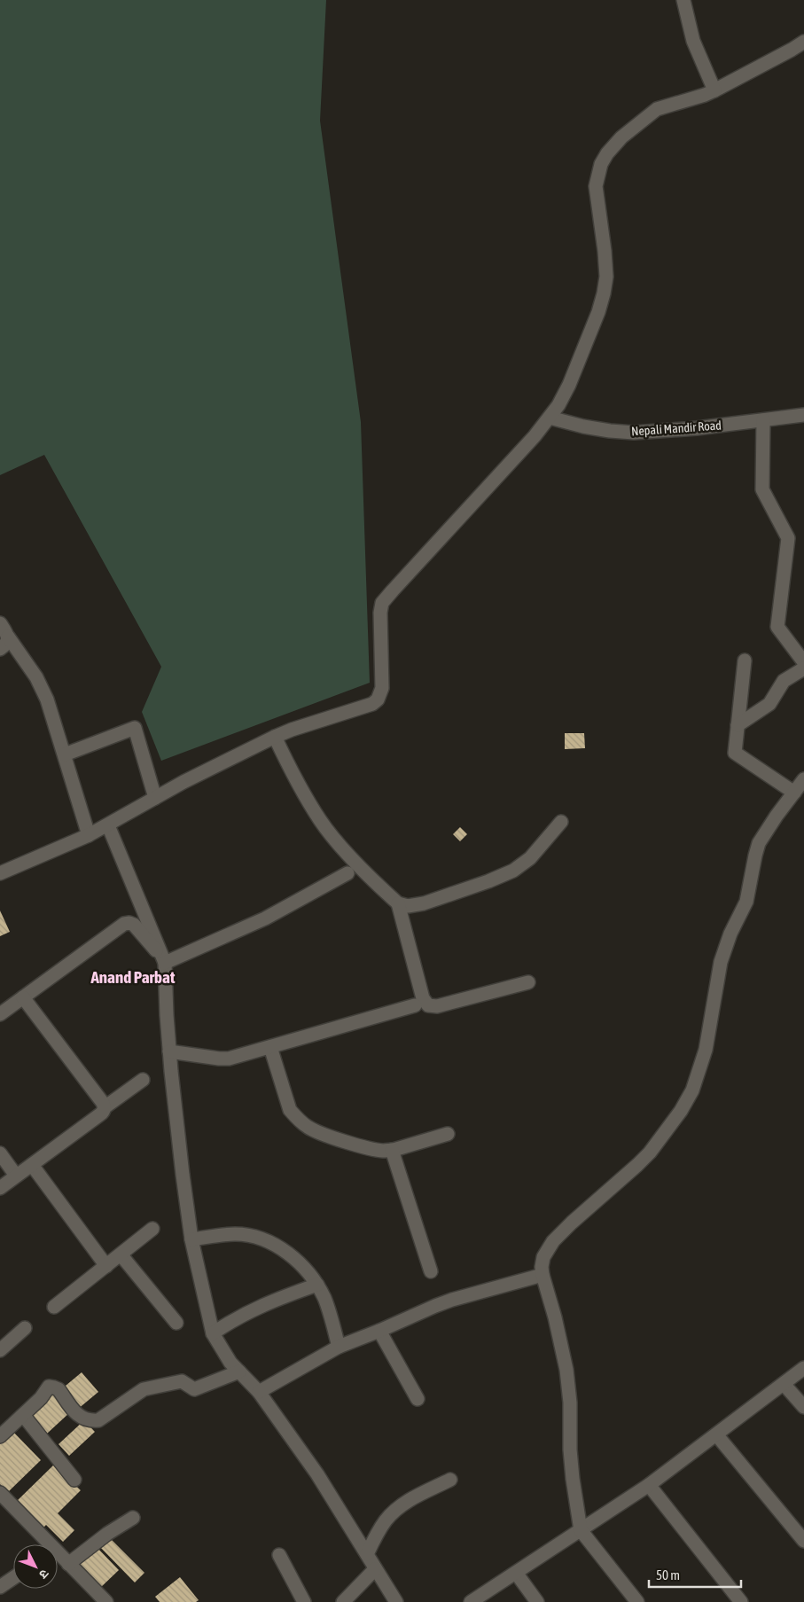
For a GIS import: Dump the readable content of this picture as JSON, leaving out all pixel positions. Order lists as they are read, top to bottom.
{
  "streets": {
    "street": ["Nepali Mandir Road"]
  },
  "districts": ["Anand Parbat"],
  "scale_bar": "50 m",
  "north": "bottom right"
}
